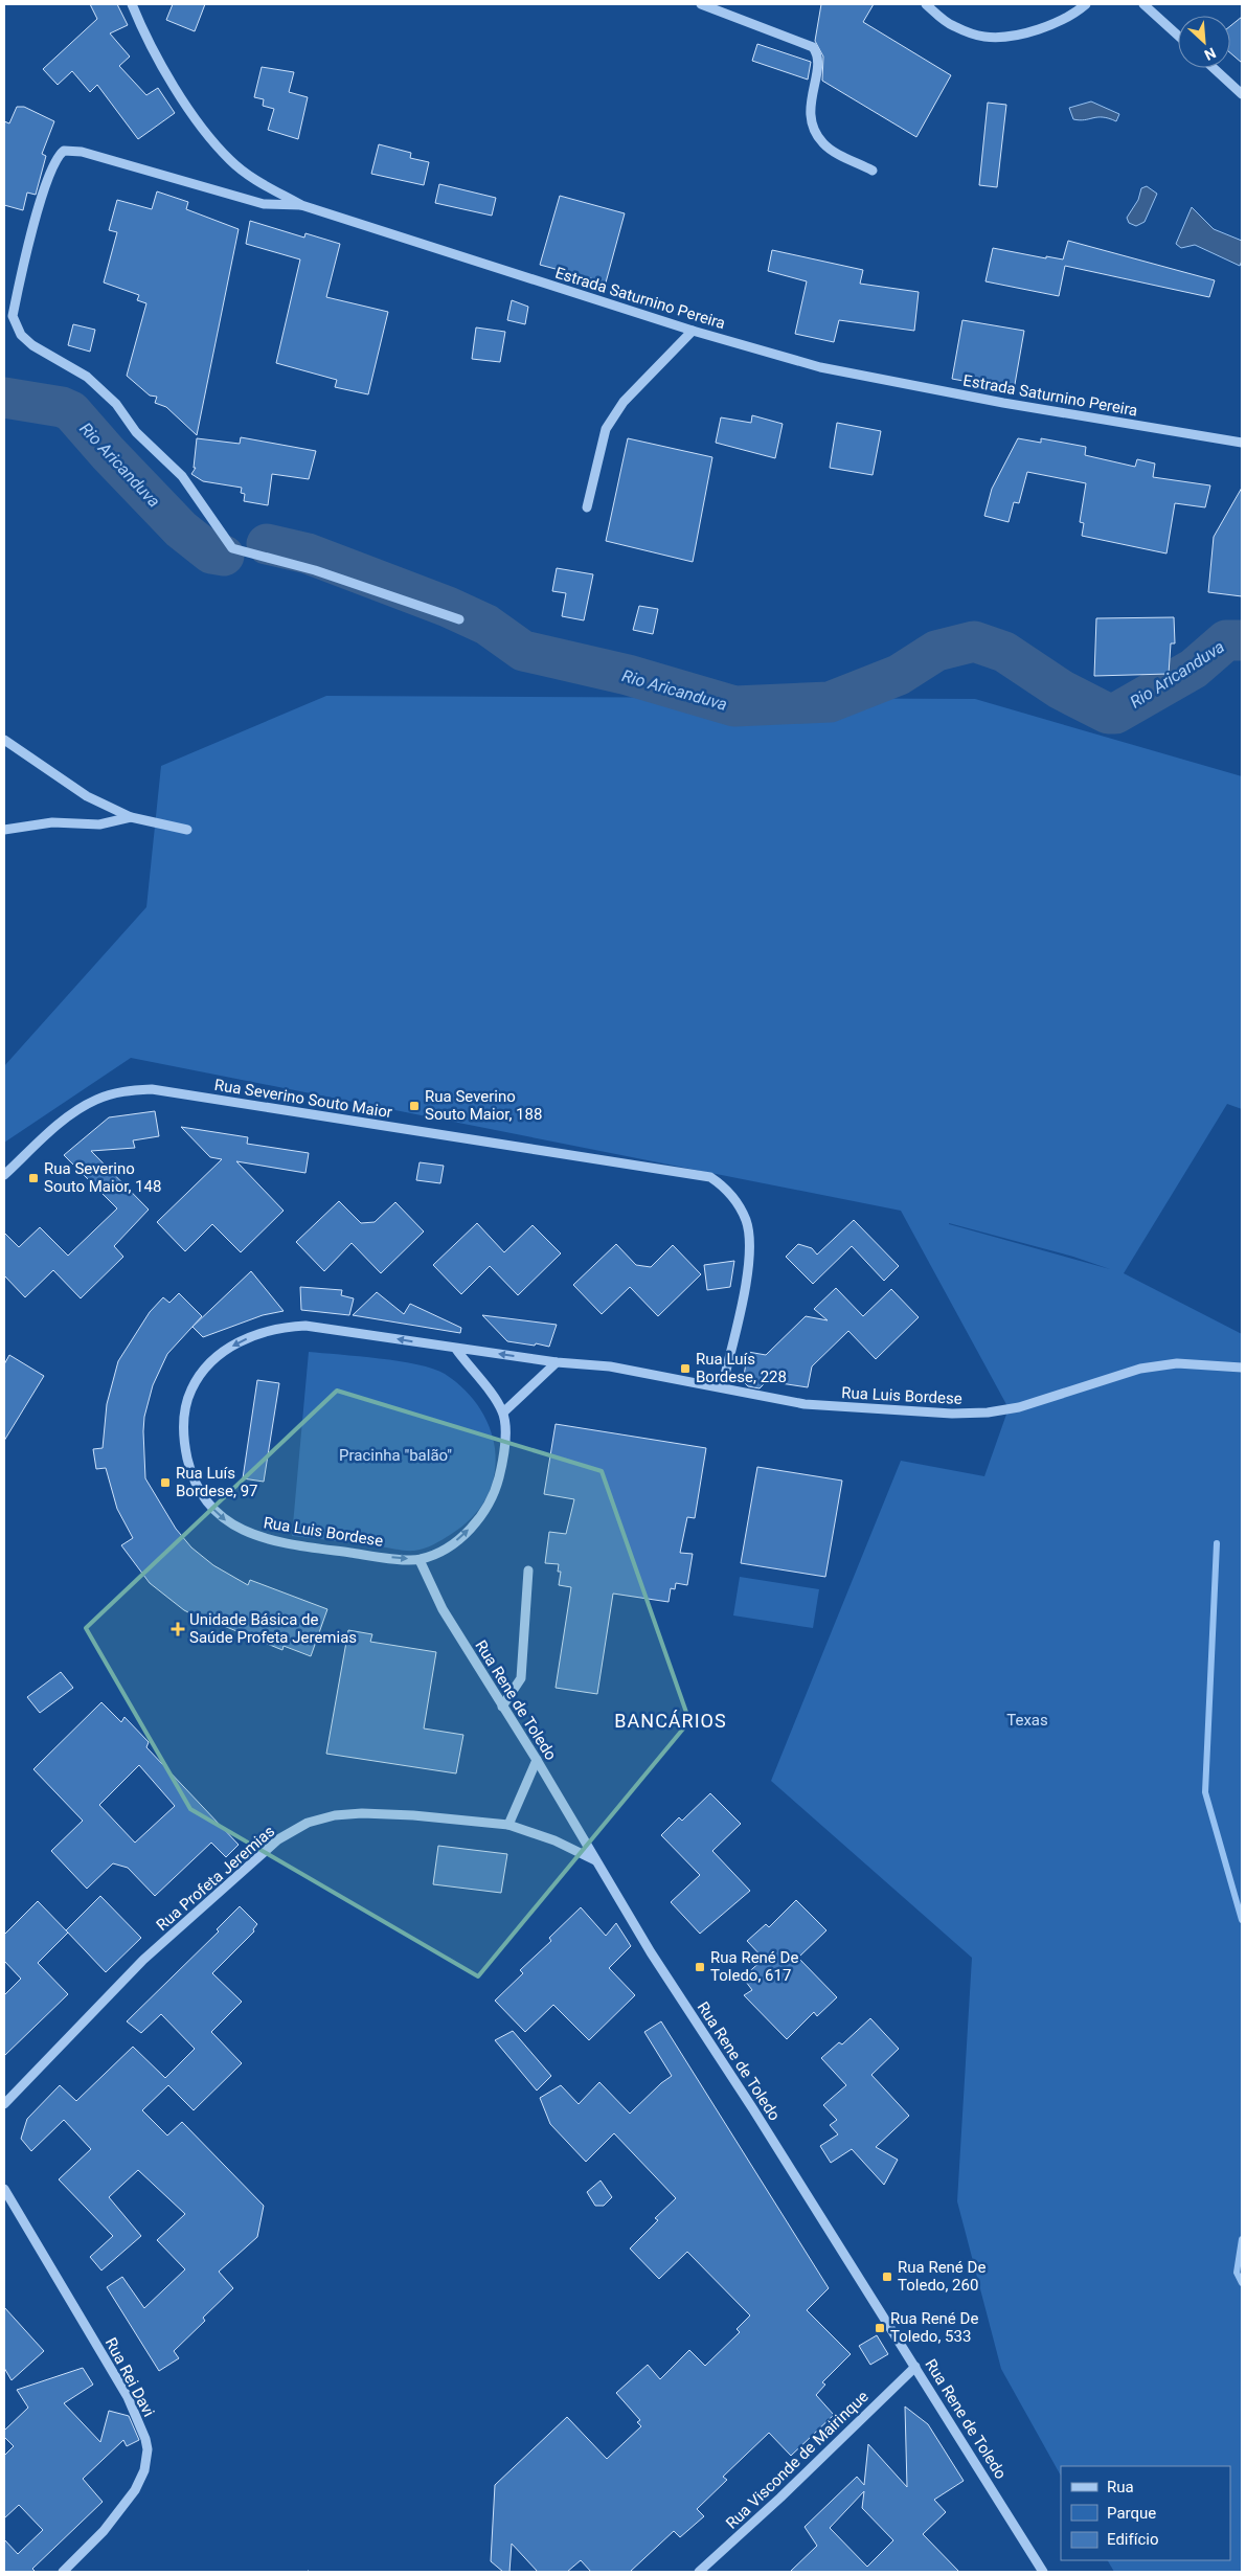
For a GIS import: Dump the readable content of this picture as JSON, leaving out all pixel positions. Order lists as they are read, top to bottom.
{
  "streets": {
    "street": [
      "Estrada Saturnino Pereira",
      "Rua Severino Souto Maior",
      "Rua Luis Bordese",
      "Rua Rene de Toledo",
      "Rua Profeta Jeremias",
      "Rua Rei Davi",
      "Rua Visconde de Mairinque"
    ]
  },
  "crossings": [
    ["Rua Severino Souto Maior", "Rua Luis Bordese"],
    ["Rua Luis Bordese", "Rua Rene de Toledo"],
    ["Rua Rene de Toledo", "Rua Profeta Jeremias"],
    ["Rua Rene de Toledo", "Rua Visconde de Mairinque"]
  ],
  "districts": ["BANCÁRIOS"],
  "water": ["Rio Aricanduva"],
  "parks": ["Pracinha \"balão\"", "Texas"],
  "places": {
    "transit": [
      "Rua Severino Souto Maior, 188",
      "Rua Severino Souto Maior, 148",
      "Rua Luís Bordese, 228",
      "Rua Luís Bordese, 97",
      "Rua René De Toledo, 617",
      "Rua René De Toledo, 260",
      "Rua René De Toledo, 533"
    ],
    "health": ["Unidade Básica de Saúde Profeta Jeremias"]
  },
  "legend": ["Rua", "Parque", "Edifício"],
  "north": "bottom right"
}
